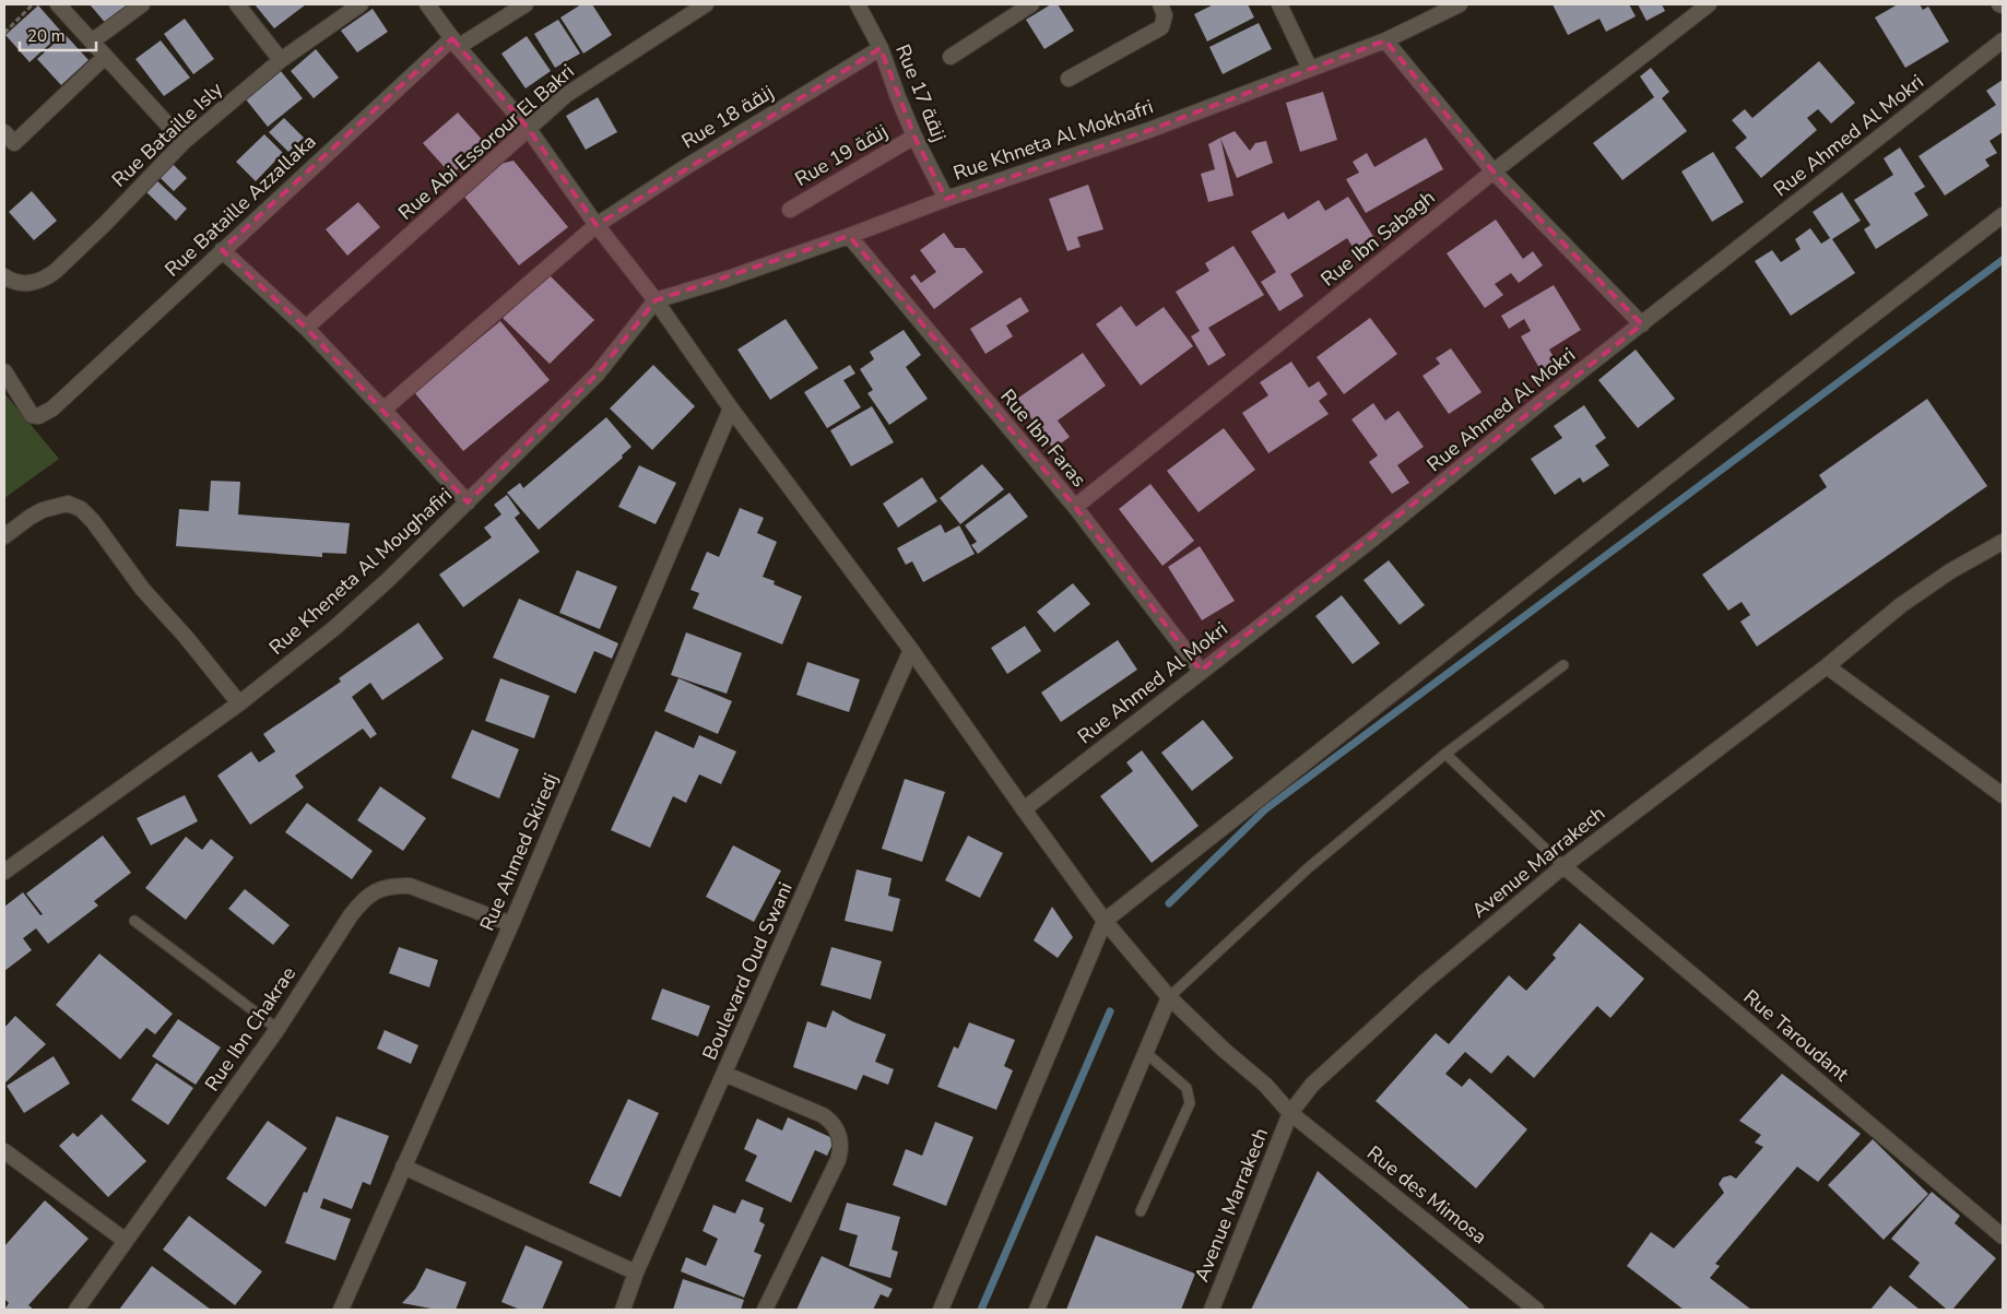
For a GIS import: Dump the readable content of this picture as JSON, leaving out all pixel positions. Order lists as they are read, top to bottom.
{
  "streets": {
    "street": [
      "Rue 17 زنقة",
      "Rue 18 زنقة",
      "Rue Bataille Isly",
      "Rue Ahmed Al Mokri",
      "Rue Khneta Al Mokhafri",
      "Rue Abi Essorour El Bakri",
      "Rue 19 زنقة",
      "Rue Bataille Azzallaka",
      "Rue Ibn Sabagh",
      "Rue Ibn Faras",
      "Rue Kheneta Al Moughafiri",
      "Rue Ahmed Skiredj",
      "Avenue Marrakech",
      "Boulevard Oud Swani",
      "Rue Ibn Chakrae",
      "Rue Taroudant",
      "Rue des Mimosa"
    ]
  },
  "crossings": [
    ["Rue 17 زنقة", "Rue 18 زنقة"],
    ["Rue 17 زنقة", "Rue Khneta Al Mokhafri"],
    ["Rue 17 زنقة", "Rue 19 زنقة"],
    ["Rue 18 زنقة", "Rue des Mimosa"],
    ["Rue Ahmed Al Mokri", "Rue Ibn Faras"],
    ["Rue Ahmed Al Mokri", "Rue des Mimosa"],
    ["Rue Khneta Al Mokhafri", "Rue Ibn Faras"],
    ["Rue Khneta Al Mokhafri", "Rue Kheneta Al Moughafiri"],
    ["Rue Khneta Al Mokhafri", "Rue des Mimosa"],
    ["Rue Abi Essorour El Bakri", "Rue des Mimosa"],
    ["Rue Bataille Azzallaka", "Rue des Mimosa"],
    ["Rue Ibn Sabagh", "Rue Ibn Faras"],
    ["Rue Kheneta Al Moughafiri", "Rue des Mimosa"],
    ["Rue Ahmed Skiredj", "Rue Ibn Chakrae"],
    ["Rue Ahmed Skiredj", "Rue des Mimosa"],
    ["Avenue Marrakech", "Rue Taroudant"],
    ["Avenue Marrakech", "Rue des Mimosa"],
    ["Boulevard Oud Swani", "Rue des Mimosa"]
  ],
  "scale_bar": "20 m"
}
